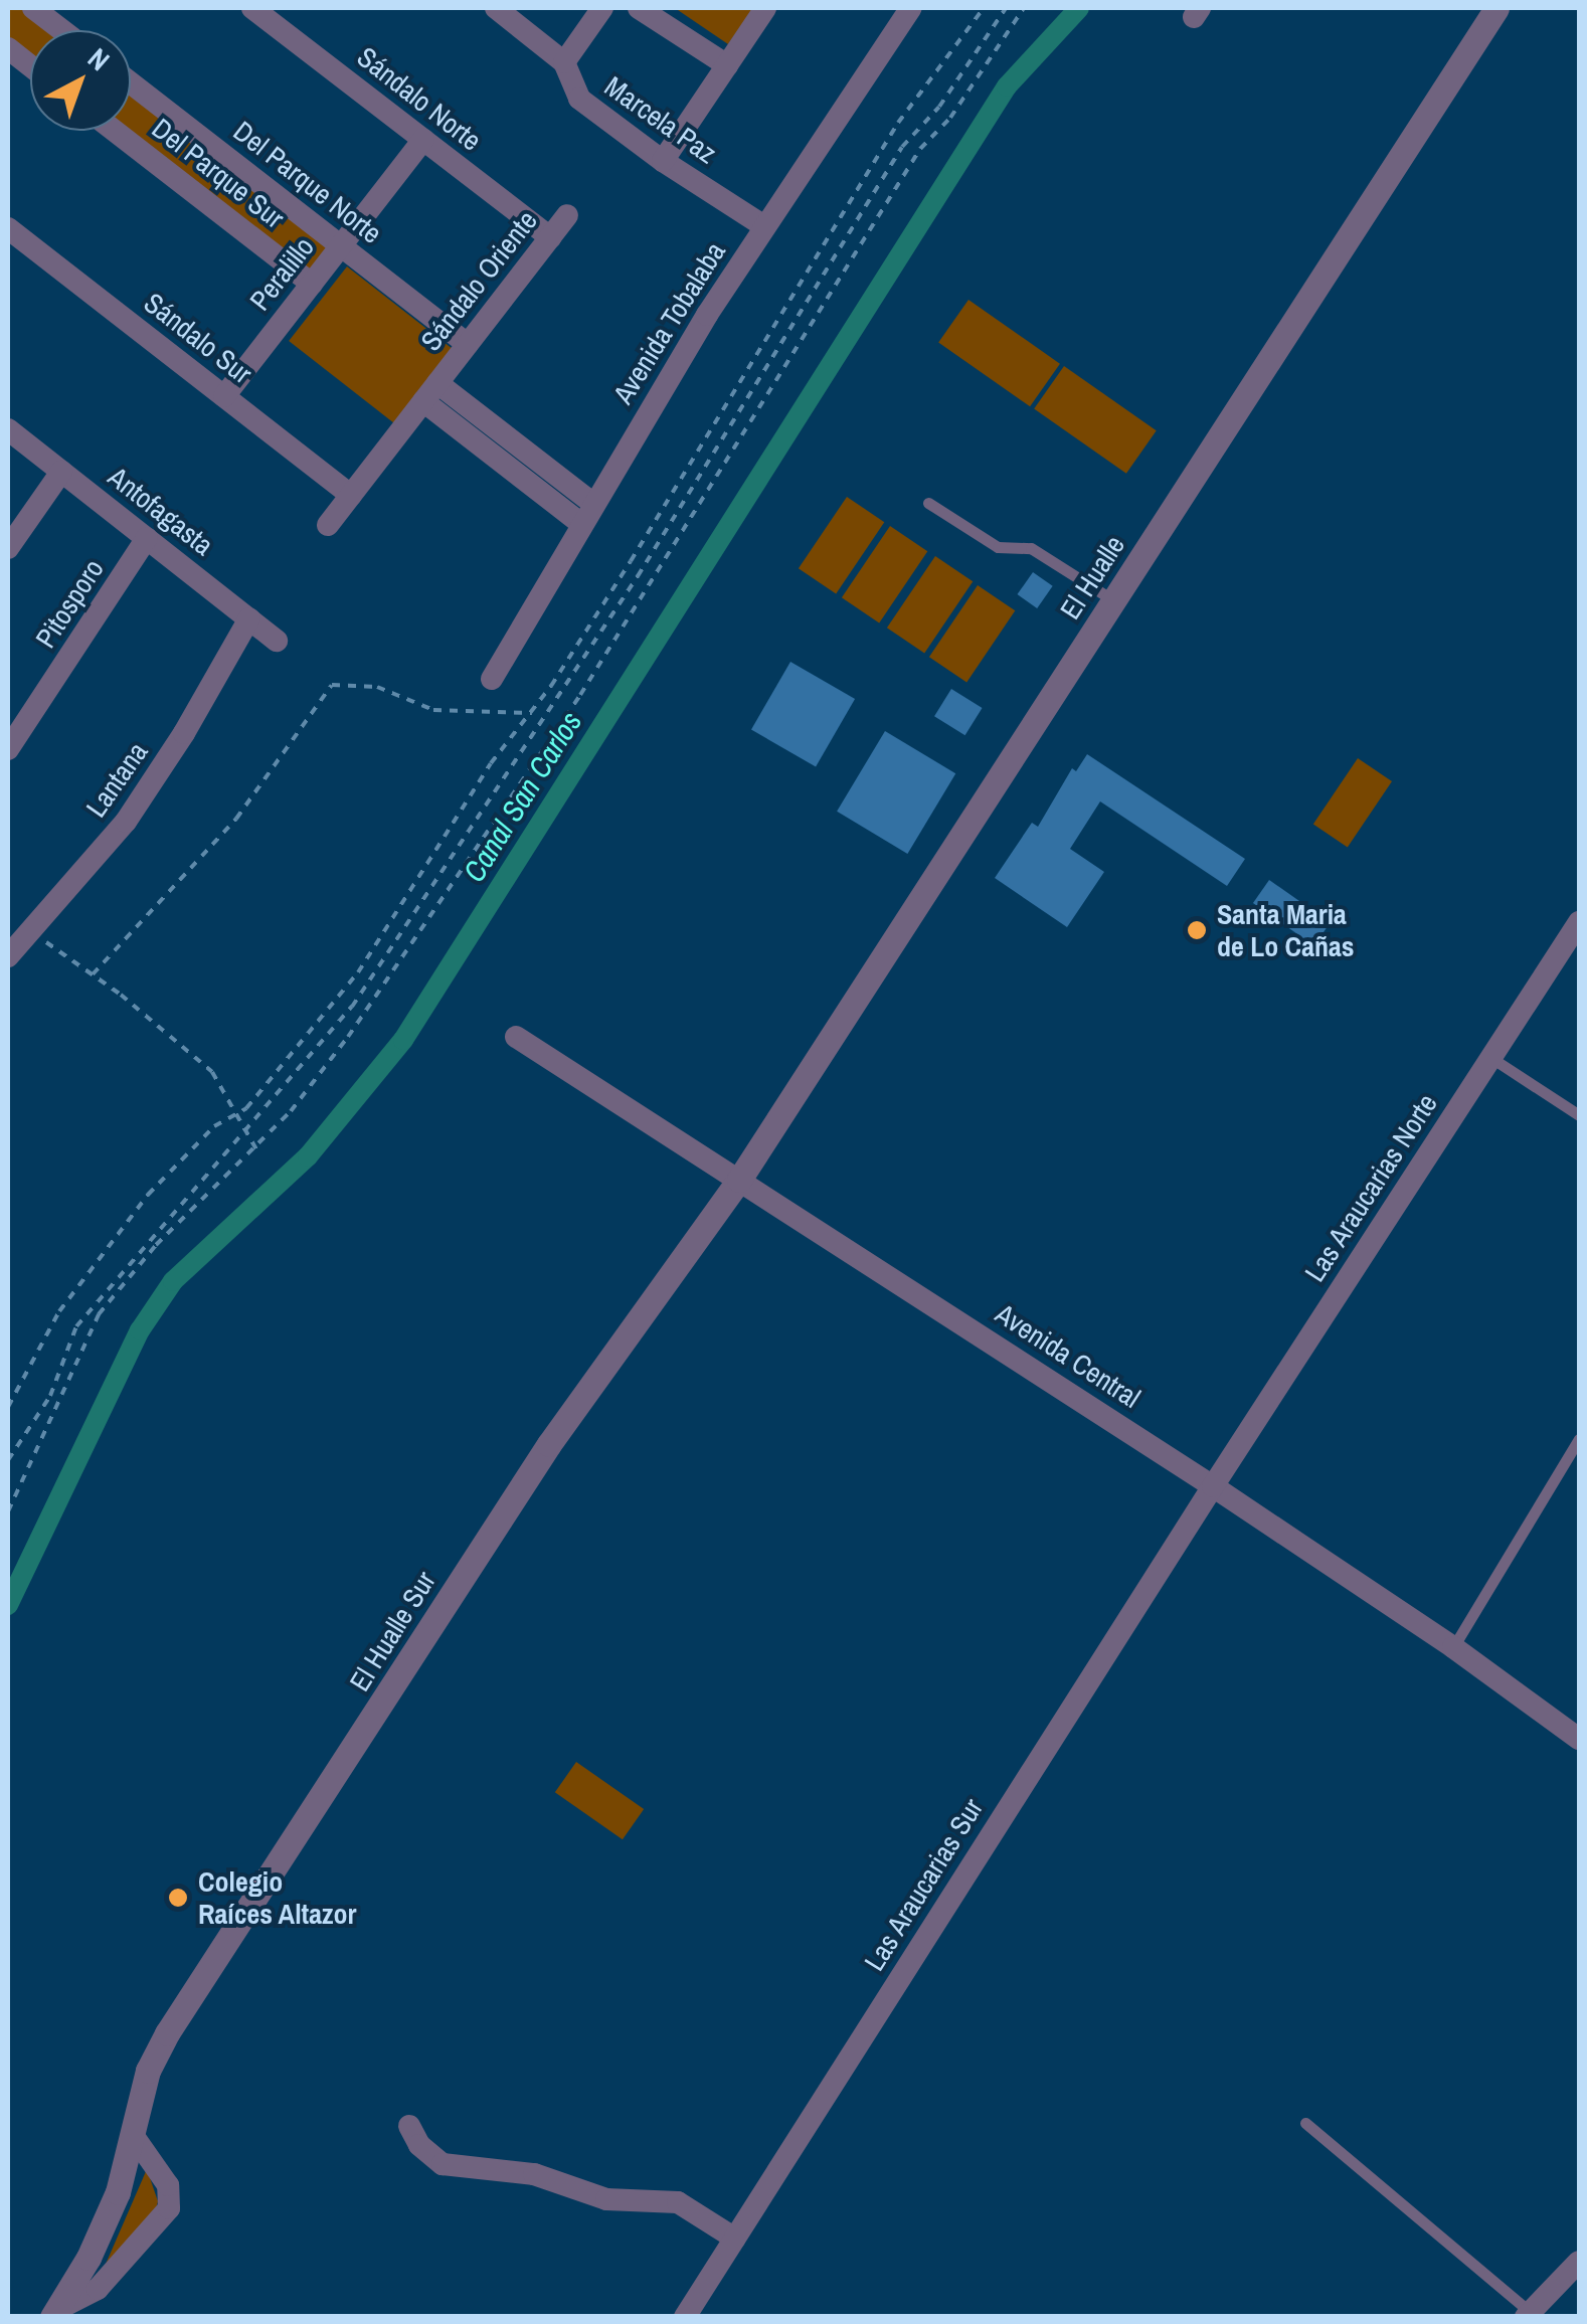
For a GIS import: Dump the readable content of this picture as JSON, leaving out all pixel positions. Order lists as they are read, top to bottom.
{
  "streets": {
    "street": [
      "Sándalo Norte",
      "Marcela Paz",
      "Del Parque Sur",
      "Del Parque Norte",
      "Peralillo",
      "Sándalo Oriente",
      "Avenida Tobalaba",
      "Sándalo Sur",
      "Antofagasta",
      "El Hualle",
      "Pitosporo",
      "Lantana",
      "Las Araucarias Norte",
      "Avenida Central",
      "El Hualle Sur",
      "Las Araucarias Sur"
    ]
  },
  "crossings": [
    ["Sándalo Norte", "Peralillo"],
    ["Sándalo Norte", "Sándalo Oriente"],
    ["Marcela Paz", "Avenida Tobalaba"],
    ["Del Parque Sur", "Peralillo"],
    ["Del Parque Norte", "Peralillo"],
    ["Del Parque Norte", "Sándalo Oriente"],
    ["Peralillo", "Sándalo Sur"],
    ["Sándalo Oriente", "Sándalo Sur"],
    ["Antofagasta", "Pitosporo"],
    ["Antofagasta", "Lantana"],
    ["El Hualle", "Avenida Central"],
    ["El Hualle", "El Hualle Sur"],
    ["Las Araucarias Norte", "Avenida Central"],
    ["Las Araucarias Norte", "Las Araucarias Sur"],
    ["Avenida Central", "El Hualle Sur"],
    ["Avenida Central", "Las Araucarias Sur"]
  ],
  "water": ["Canal San Carlos"],
  "places": ["Santa Maria de Lo Cañas", "Colegio Raíces Altazor"],
  "north": "top right"
}
